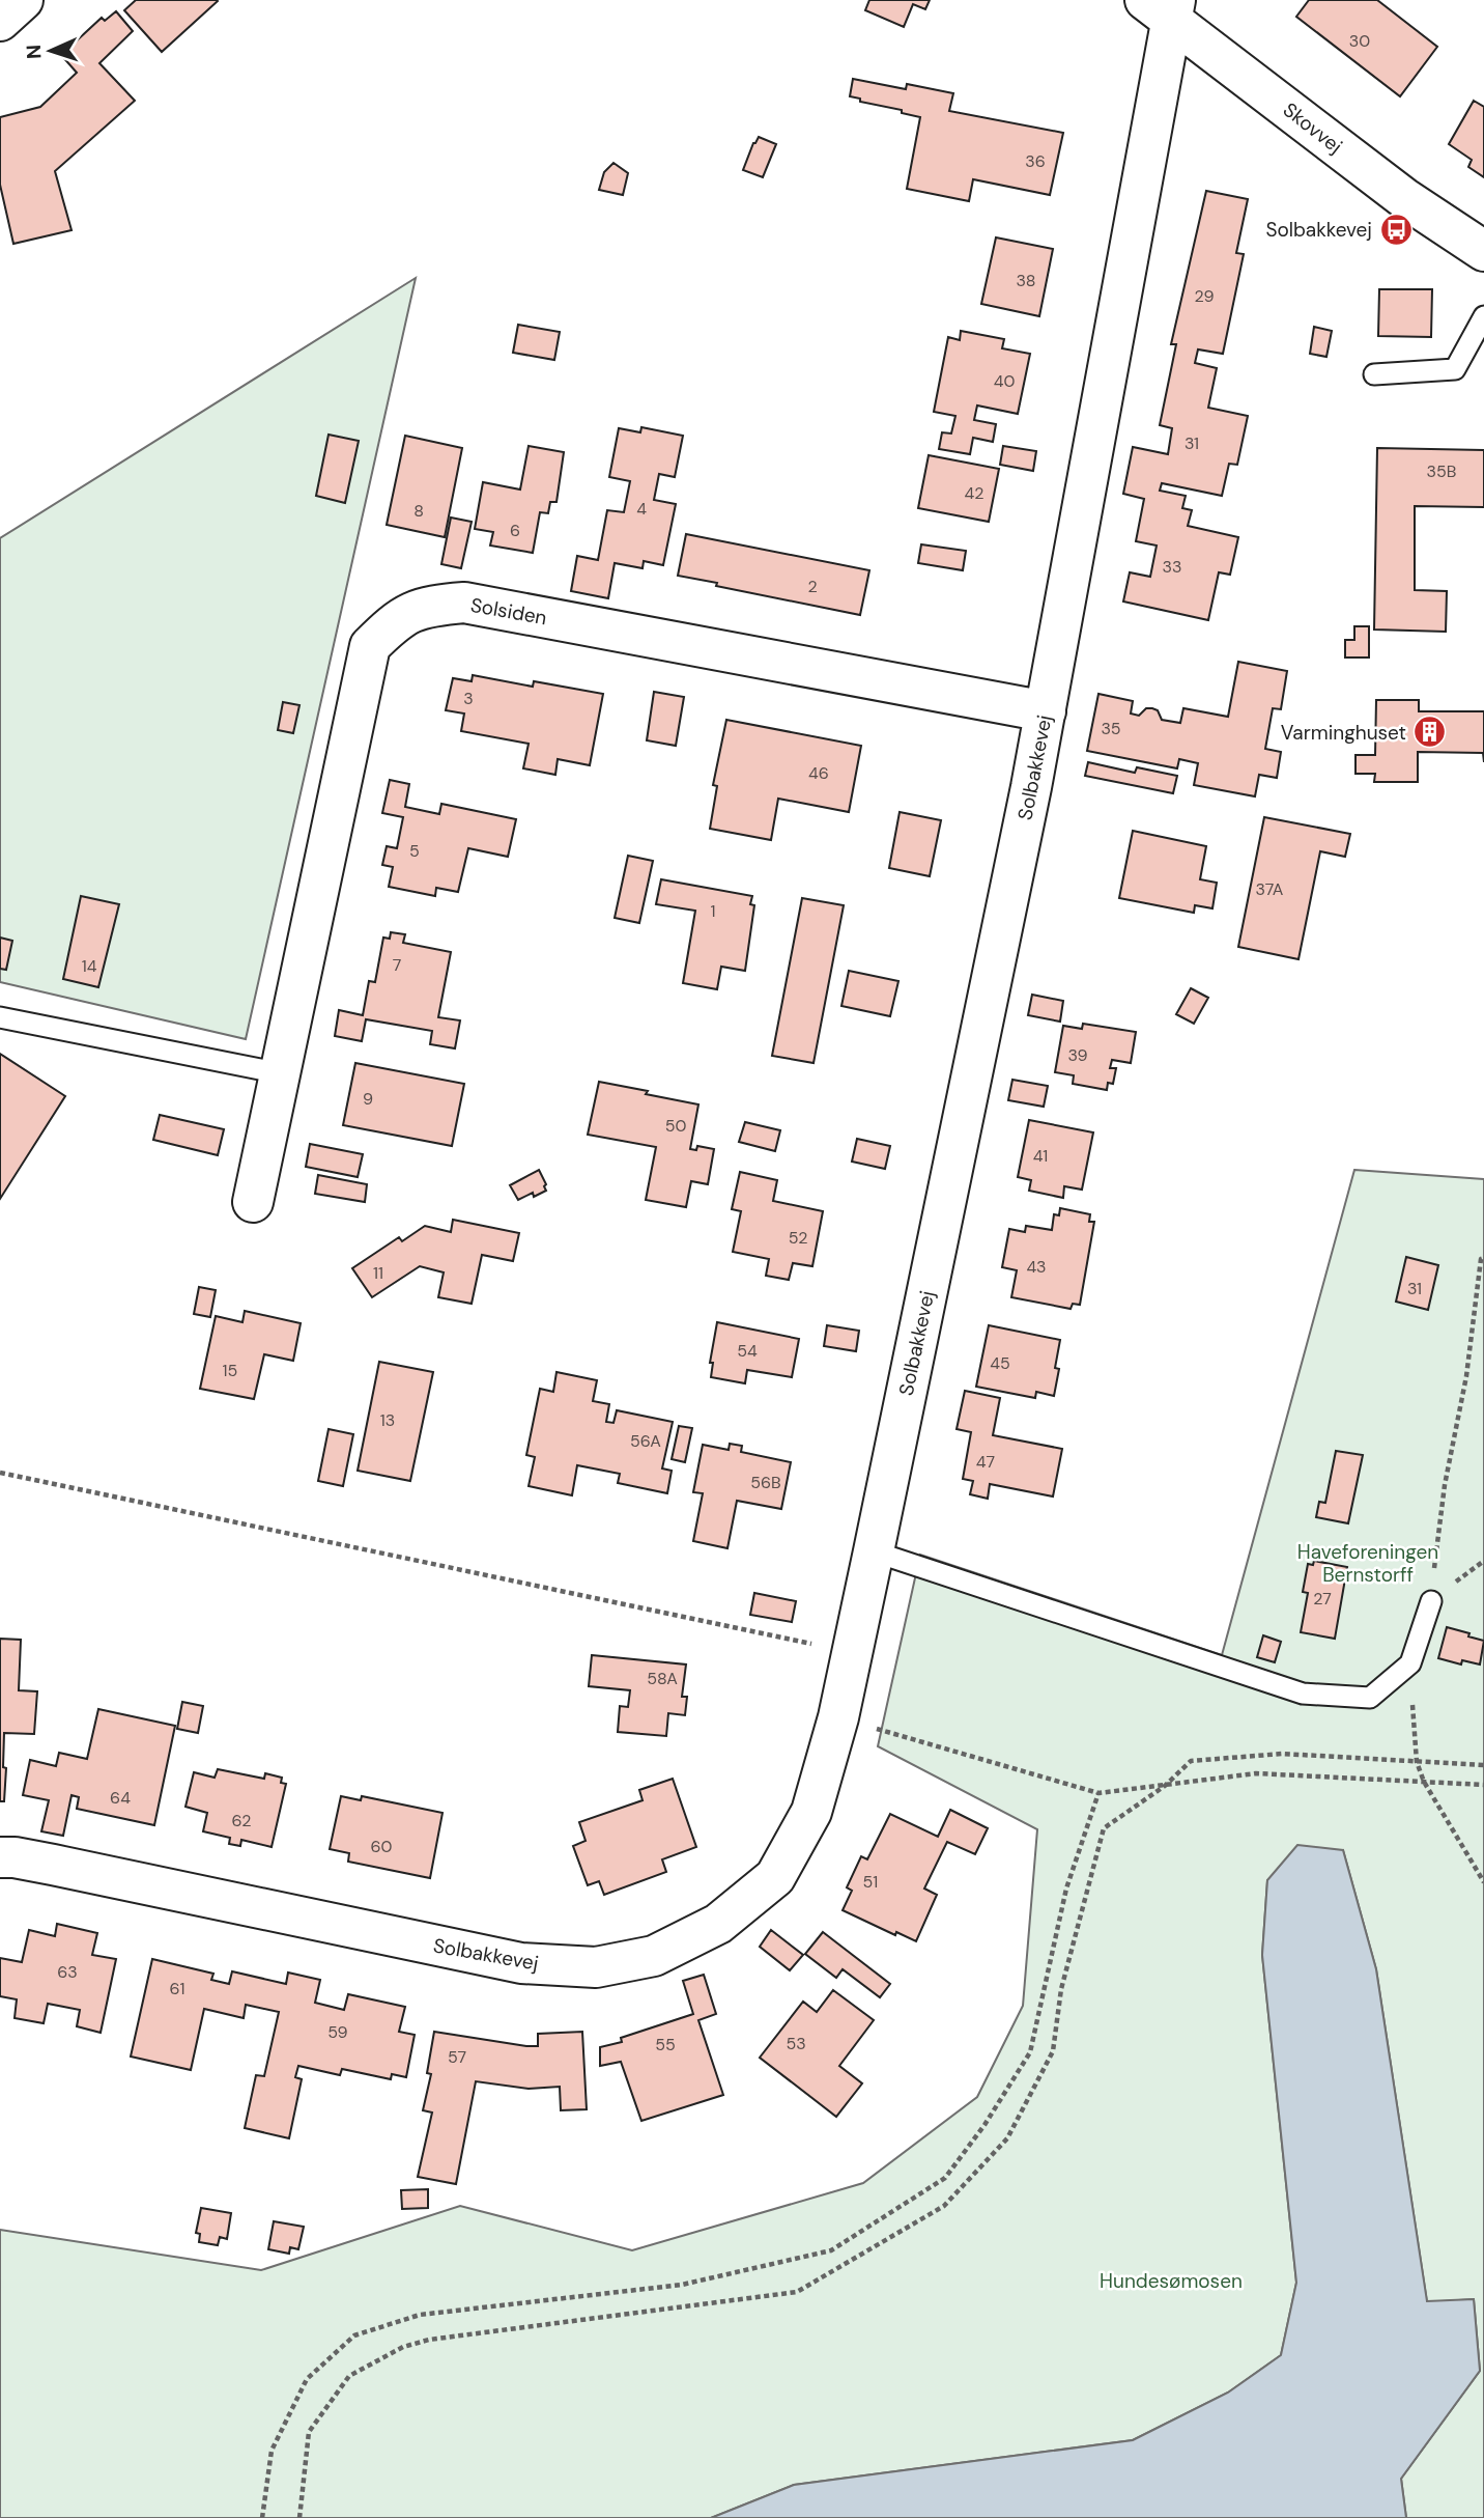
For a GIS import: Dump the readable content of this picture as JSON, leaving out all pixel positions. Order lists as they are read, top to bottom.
{
  "streets": {
    "street": ["Skovvej", "Solsiden", "Solbakkevej"]
  },
  "crossings": [
    ["Skovvej", "Solbakkevej"],
    ["Solsiden", "Solbakkevej"]
  ],
  "parks": ["Haveforeningen Bernstorff", "Hundesømosen"],
  "places": {
    "bus stop": ["Solbakkevej"],
    "building": ["Varminghuset"]
  },
  "house_numbers": [
    "30",
    "36",
    "38",
    "29",
    "40",
    "31",
    "35B",
    "42",
    "4",
    "8",
    "6",
    "33",
    "2",
    "3",
    "35",
    "46",
    "5",
    "37A",
    "1",
    "7",
    "14",
    "39",
    "9",
    "50",
    "41",
    "52",
    "43",
    "11",
    "31",
    "54",
    "45",
    "15",
    "13",
    "56A",
    "47",
    "56B",
    "27",
    "58A",
    "64",
    "62",
    "60",
    "51",
    "63",
    "61",
    "59",
    "53",
    "55",
    "57"
  ],
  "north": "left"
}
